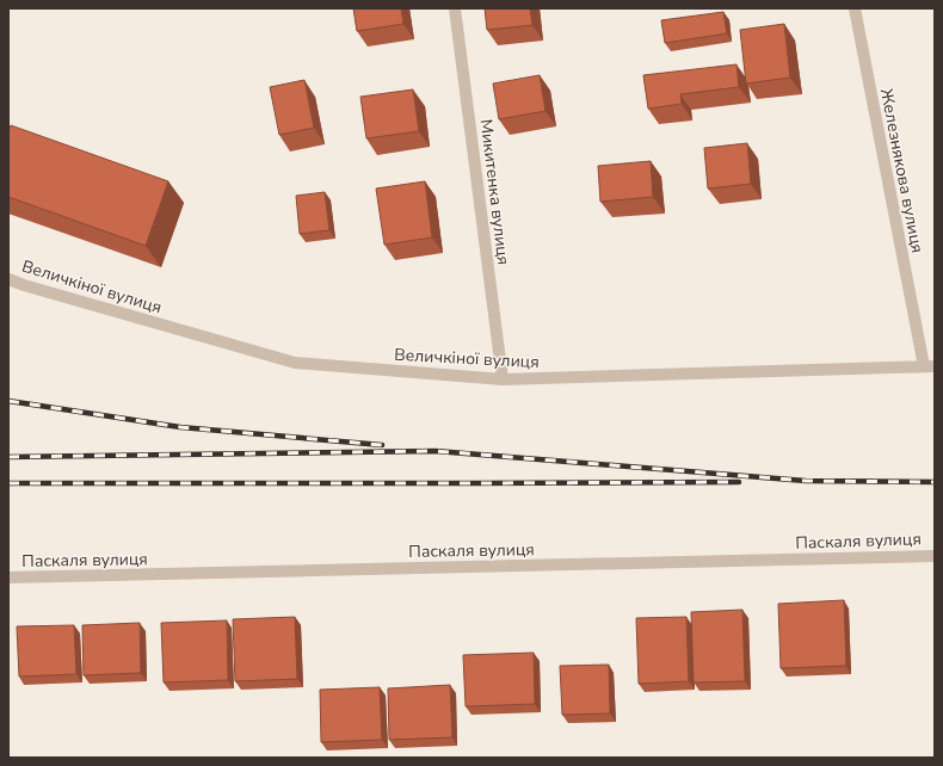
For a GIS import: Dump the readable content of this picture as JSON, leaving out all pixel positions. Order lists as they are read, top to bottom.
{
  "streets": {
    "street": [
      "Железнякова вулиця",
      "Микитенка вулиця",
      "Величкіної вулиця",
      "Паскаля вулиця"
    ]
  },
  "crossings": [
    ["Железнякова вулиця", "Величкіної вулиця"],
    ["Микитенка вулиця", "Величкіної вулиця"]
  ]
}
